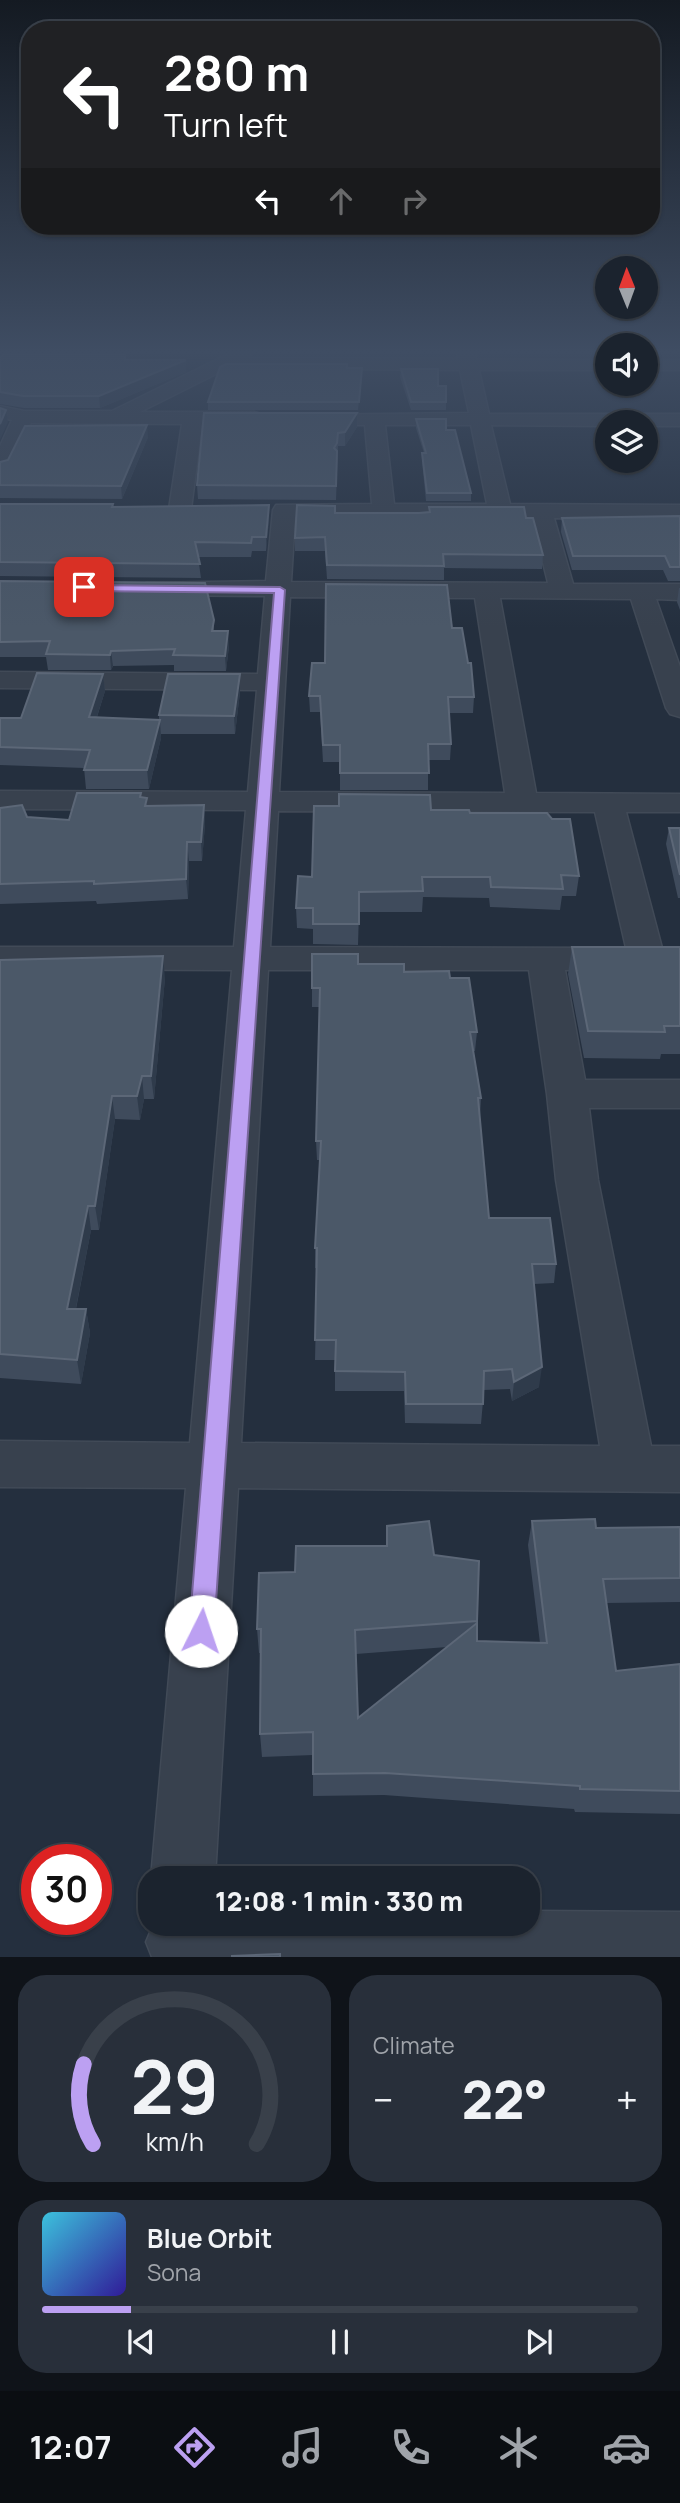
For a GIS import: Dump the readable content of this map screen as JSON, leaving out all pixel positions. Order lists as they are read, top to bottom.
{
  "north": "top",
  "page": {
    "turn": ["280 m", "Turn left"],
    "limit": "30",
    "trip": "12:08 · 1 min · 330 m",
    "tile": "Climate",
    "heat": ["−", "22°", "+"],
    "song": ["Blue Orbit", "Sona"],
    "tabs": "12:07",
    "gauge": ["29", "km/h"]
  }
}
